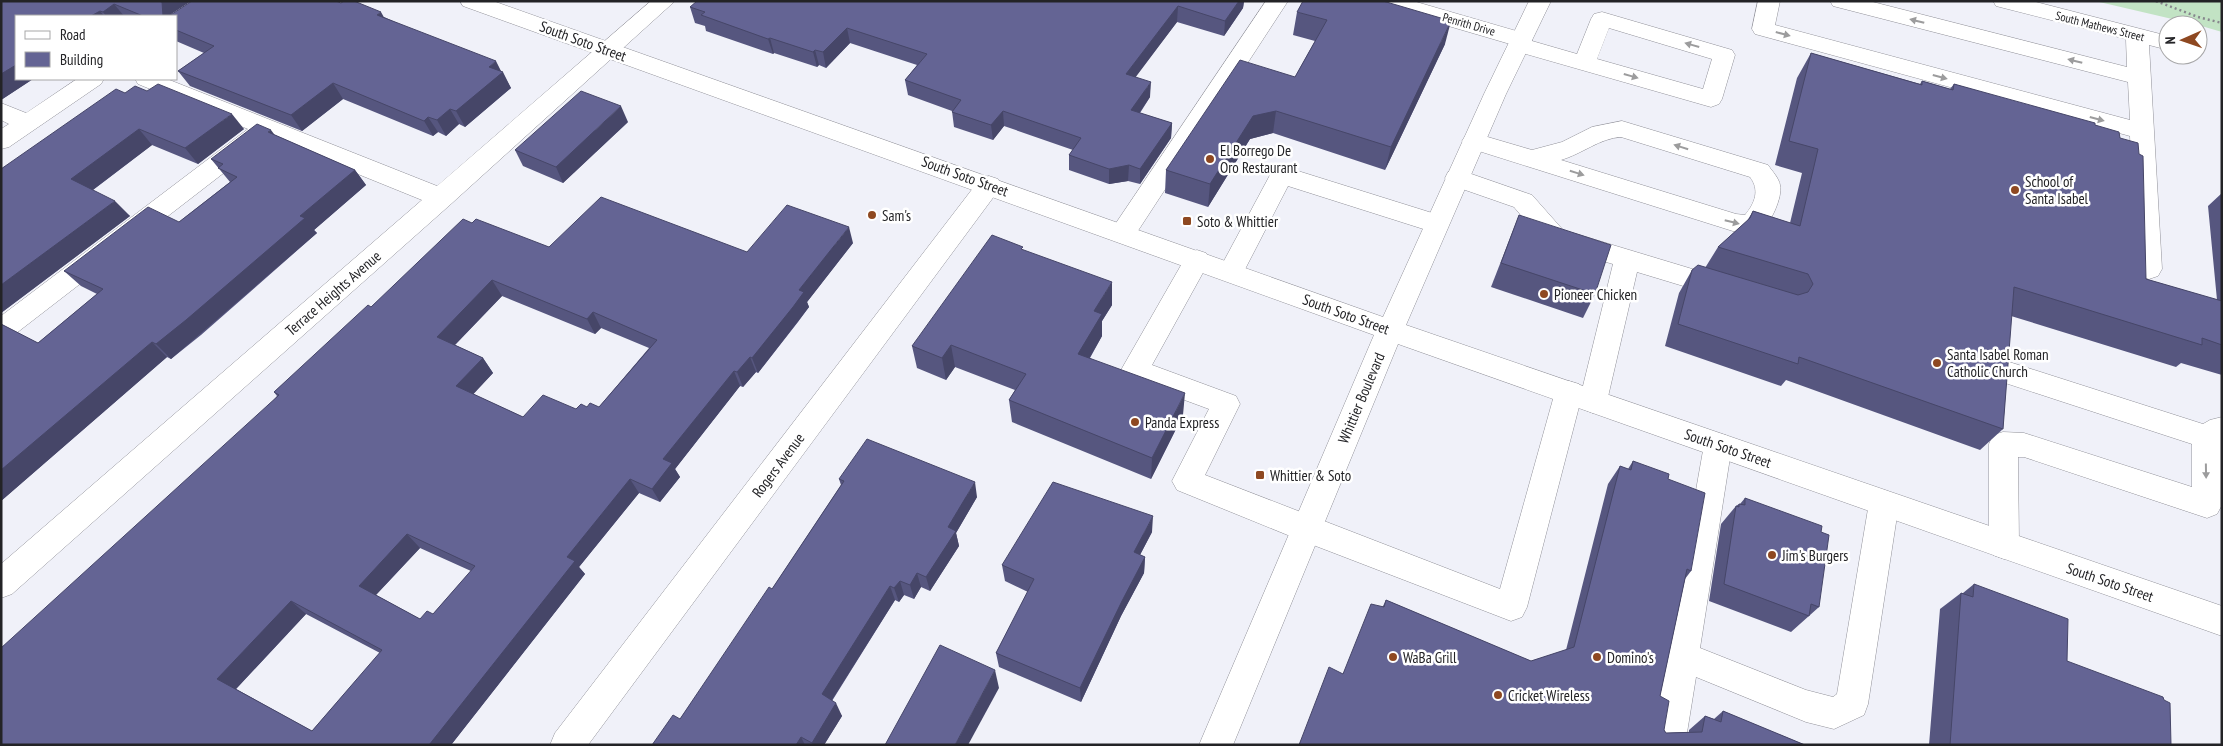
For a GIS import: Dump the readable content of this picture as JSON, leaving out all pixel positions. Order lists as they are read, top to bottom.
{
  "streets": {
    "main road": [
      "Penrith Drive",
      "South Mathews Street",
      "South Soto Street",
      "Terrace Heights Avenue",
      "Whittier Boulevard",
      "Rogers Avenue"
    ]
  },
  "crossings": [
    ["Penrith Drive", "Whittier Boulevard"],
    ["South Soto Street", "Terrace Heights Avenue"],
    ["South Soto Street", "Whittier Boulevard"],
    ["South Soto Street", "Rogers Avenue"]
  ],
  "places": {
    "other": [
      "El Borrego De Oro Restaurant",
      "School of Santa Isabel",
      "Sam's",
      "Pioneer Chicken",
      "Santa Isabel Roman Catholic Church",
      "Panda Express",
      "Jim's Burgers",
      "WaBa Grill",
      "Domino's",
      "Cricket Wireless"
    ],
    "transit": ["Soto & Whittier", "Whittier & Soto"]
  },
  "legend": ["Road", "Building"],
  "north": "left"
}
